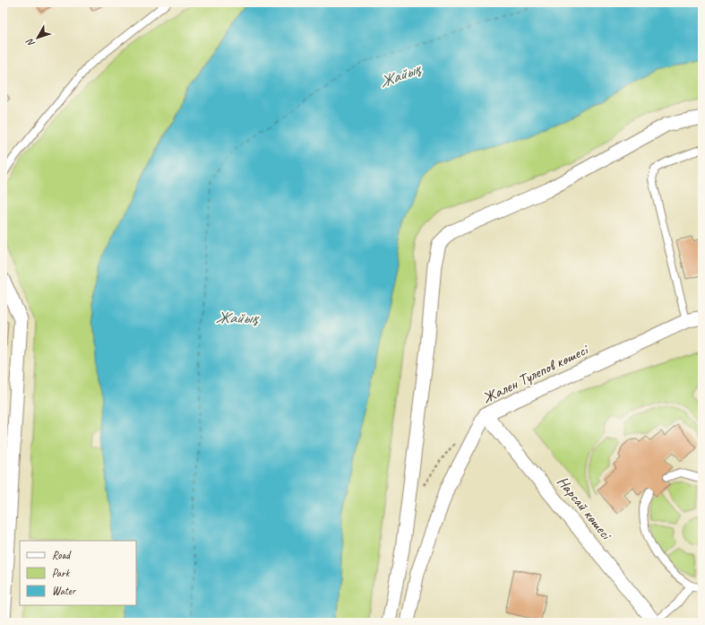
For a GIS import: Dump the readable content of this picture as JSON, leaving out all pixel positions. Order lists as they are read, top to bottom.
{
  "streets": {
    "street": ["Жален Тулепов көшесі", "Нарсай көшесі"]
  },
  "crossings": [
    ["Жален Тулепов көшесі", "Нарсай көшесі"]
  ],
  "water": ["Жайық"],
  "legend": ["Road", "Park", "Water"],
  "north": "bottom left"
}
